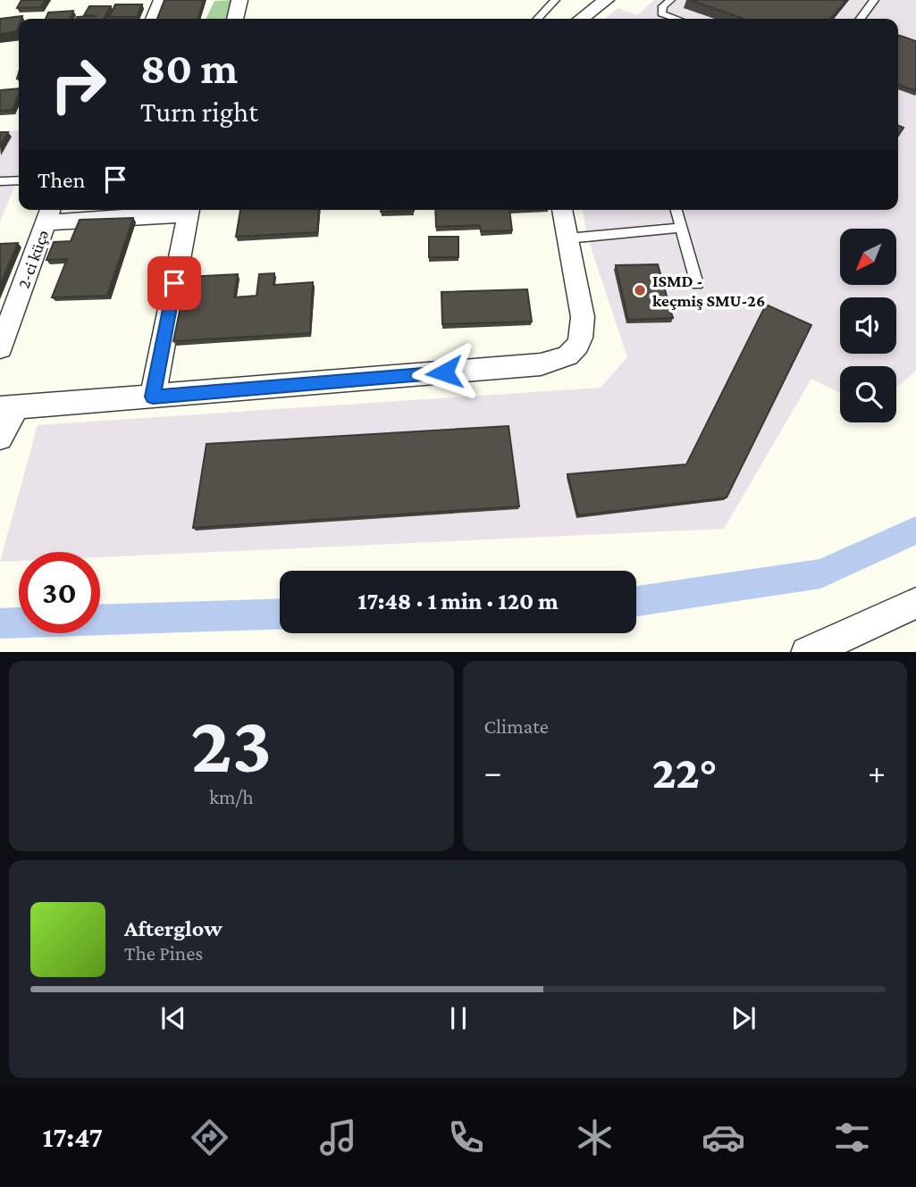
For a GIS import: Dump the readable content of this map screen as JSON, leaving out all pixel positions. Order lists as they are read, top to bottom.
{
  "streets": {
    "street": ["2-ci küçə"]
  },
  "places": ["ISMD - keçmiş SMU-26"],
  "north": "bottom left",
  "page": {
    "turn": ["80 m", "Turn right"],
    "then": "Then",
    "limit": "30",
    "trip": "17:48 · 1 min · 120 m",
    "tile": [
      ["23", "km/h"],
      "Climate"
    ],
    "heat": ["−", "22°", "+"],
    "song": ["Afterglow", "The Pines"],
    "tabs": "17:47"
  }
}
